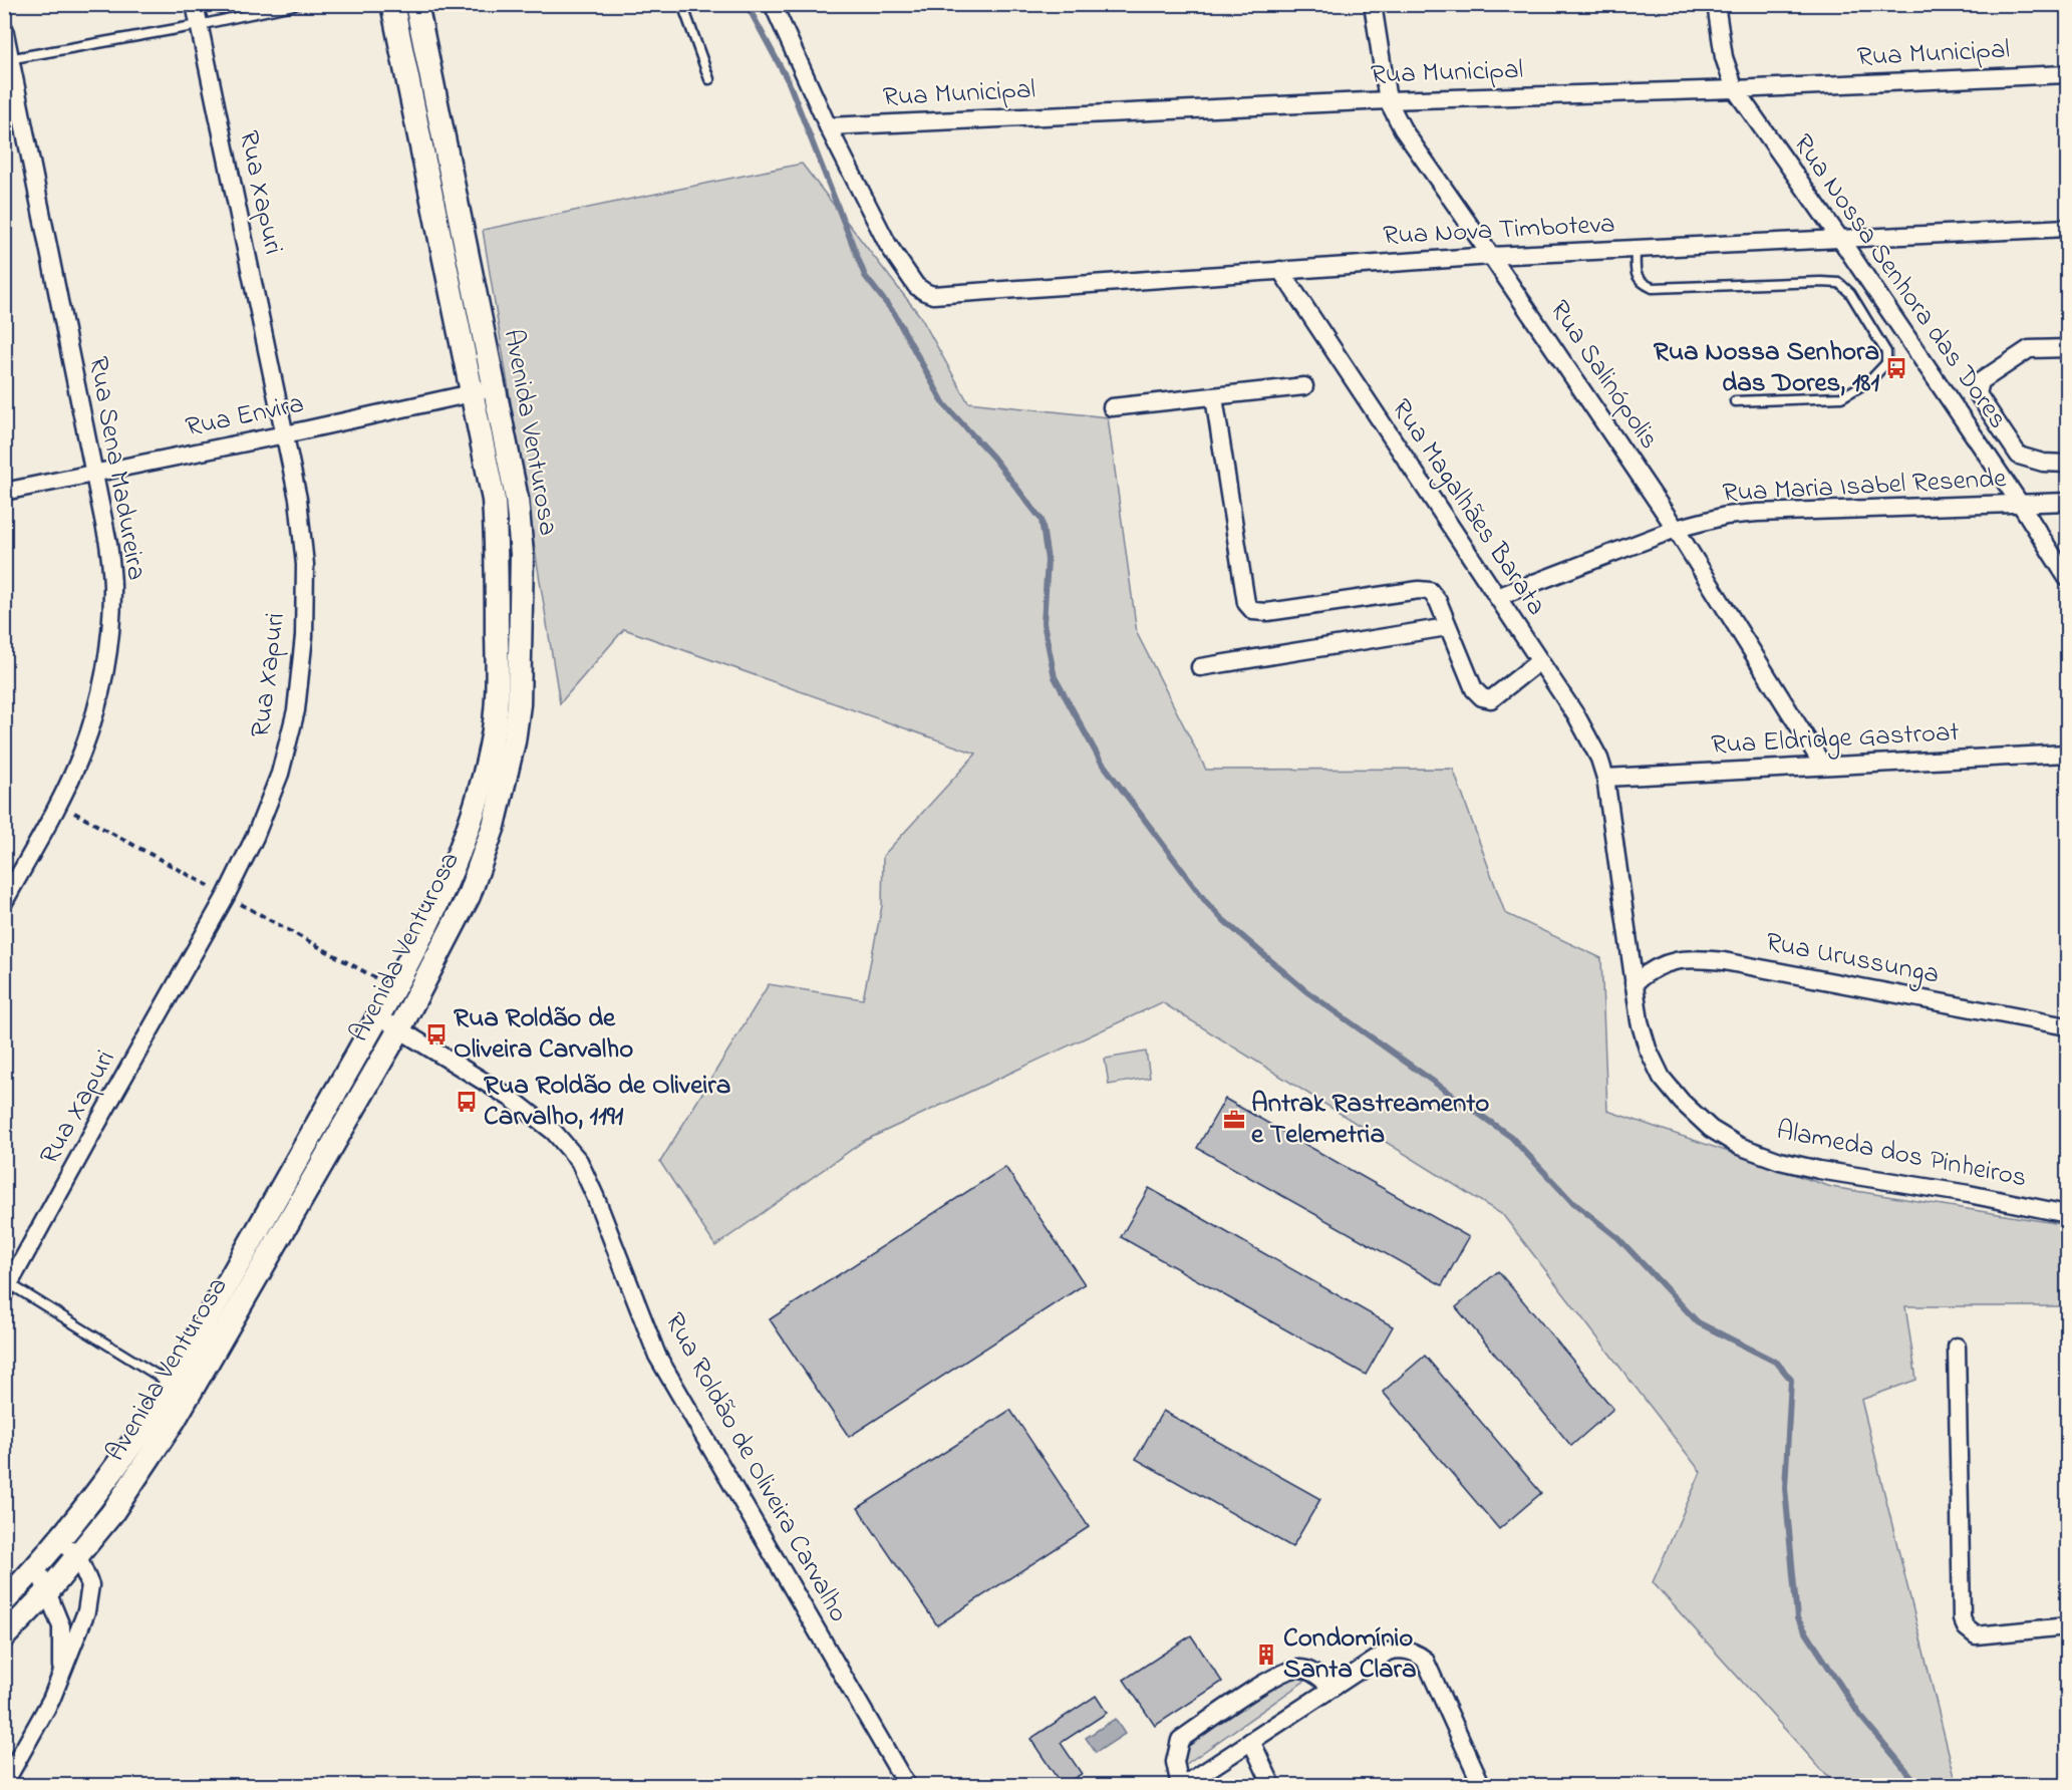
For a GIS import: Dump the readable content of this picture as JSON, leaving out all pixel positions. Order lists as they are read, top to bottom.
{
  "streets": {
    "street": [
      "Rua Municipal",
      "Rua Xapuri",
      "Rua Nova Timboteva",
      "Rua Nossa Senhora das Dores",
      "Rua Salinópolis",
      "Rua Envira",
      "Avenida Venturosa",
      "Rua Sena Madureira",
      "Rua Maria Isabel Resende",
      "Rua Magalhães Barata",
      "Rua Eldridge Gastroat",
      "Rua Urussunga",
      "Alameda dos Pinheiros",
      "Rua Roldão de Oliveira Carvalho"
    ]
  },
  "crossings": [
    ["Rua Municipal", "Rua Nova Timboteva"],
    ["Rua Municipal", "Rua Nossa Senhora das Dores"],
    ["Rua Municipal", "Rua Salinópolis"],
    ["Rua Xapuri", "Rua Envira"],
    ["Rua Nova Timboteva", "Rua Nossa Senhora das Dores"],
    ["Rua Nova Timboteva", "Rua Salinópolis"],
    ["Rua Nova Timboteva", "Rua Magalhães Barata"],
    ["Rua Nossa Senhora das Dores", "Rua Maria Isabel Resende"],
    ["Rua Salinópolis", "Rua Maria Isabel Resende"],
    ["Rua Salinópolis", "Rua Eldridge Gastroat"],
    ["Rua Envira", "Avenida Venturosa"],
    ["Rua Envira", "Rua Sena Madureira"],
    ["Avenida Venturosa", "Rua Roldão de Oliveira Carvalho"],
    ["Rua Maria Isabel Resende", "Rua Magalhães Barata"],
    ["Rua Magalhães Barata", "Rua Eldridge Gastroat"],
    ["Rua Magalhães Barata", "Alameda dos Pinheiros"],
    ["Rua Eldridge Gastroat", "Alameda dos Pinheiros"],
    ["Rua Urussunga", "Alameda dos Pinheiros"]
  ],
  "places": {
    "bus stop": ["Rua Nossa Senhora das Dores, 181", "Rua Roldão de Oliveira Carvalho", "Rua Roldão de Oliveira Carvalho, 1191"],
    "office": ["Antrak Rastreamento e Telemetria"],
    "building": ["Condomínio Santa Clara"]
  }
}
